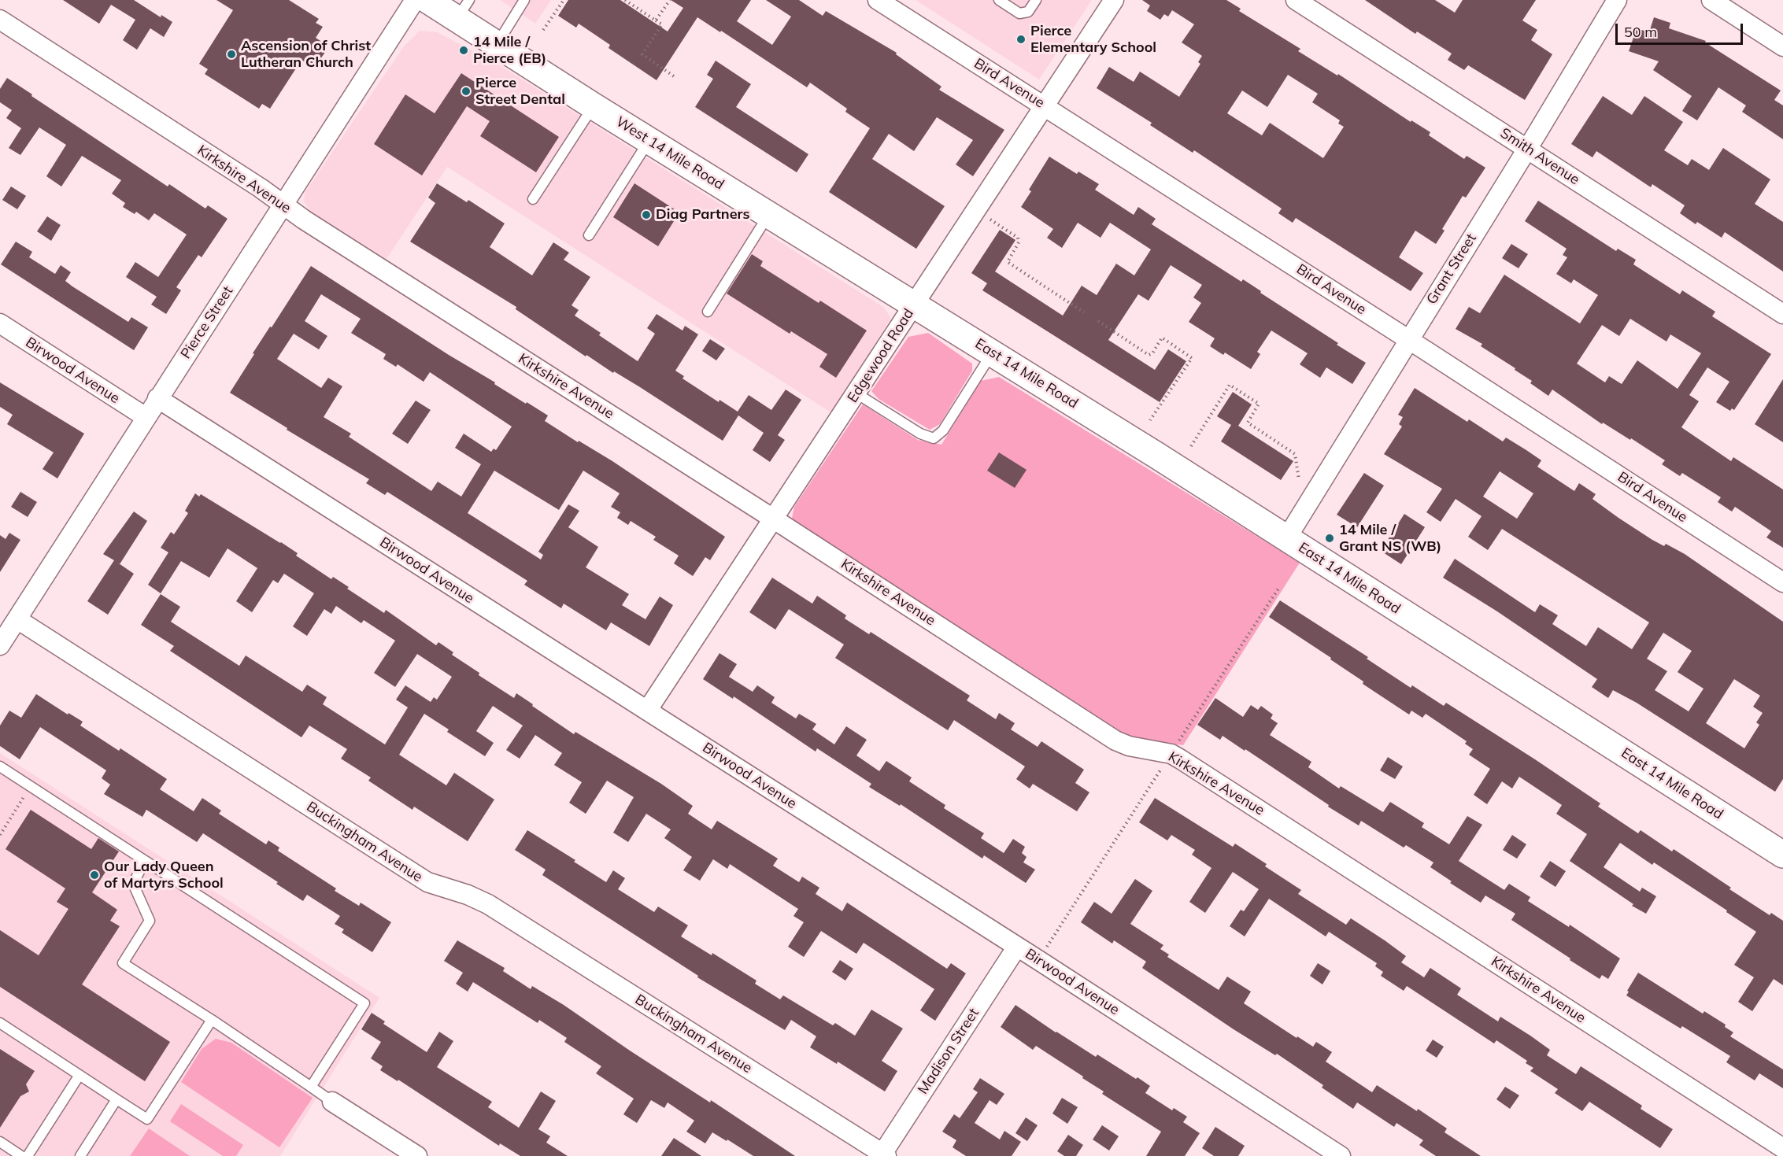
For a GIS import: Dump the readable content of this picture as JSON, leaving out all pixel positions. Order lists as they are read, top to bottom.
{
  "streets": {
    "main road": ["West 14 Mile Road", "East 14 Mile Road"],
    "street": [
      "Bird Avenue",
      "Smith Avenue",
      "Kirkshire Avenue",
      "Grant Street",
      "Pierce Street",
      "Edgewood Road",
      "Birwood Avenue",
      "Buckingham Avenue",
      "Madison Street"
    ]
  },
  "crossings": [
    ["Bird Avenue", "Grant Street"],
    ["Bird Avenue", "Edgewood Road"],
    ["West 14 Mile Road", "Edgewood Road"],
    ["West 14 Mile Road", "East 14 Mile Road"],
    ["Smith Avenue", "Grant Street"],
    ["Kirkshire Avenue", "Pierce Street"],
    ["Kirkshire Avenue", "Edgewood Road"],
    ["Grant Street", "East 14 Mile Road"],
    ["Pierce Street", "Birwood Avenue"],
    ["Pierce Street", "Buckingham Avenue"],
    ["Edgewood Road", "Birwood Avenue"],
    ["Edgewood Road", "East 14 Mile Road"],
    ["Birwood Avenue", "Madison Street"],
    ["Buckingham Avenue", "Madison Street"]
  ],
  "places": [
    "Pierce Elementary School",
    "14 Mile / Pierce (EB)",
    "Ascension of Christ Lutheran Church",
    "Pierce Street Dental",
    "Diag Partners",
    "14 Mile / Grant NS (WB)",
    "Our Lady Queen of Martyrs School"
  ],
  "scale_bar": "50 m"
}
